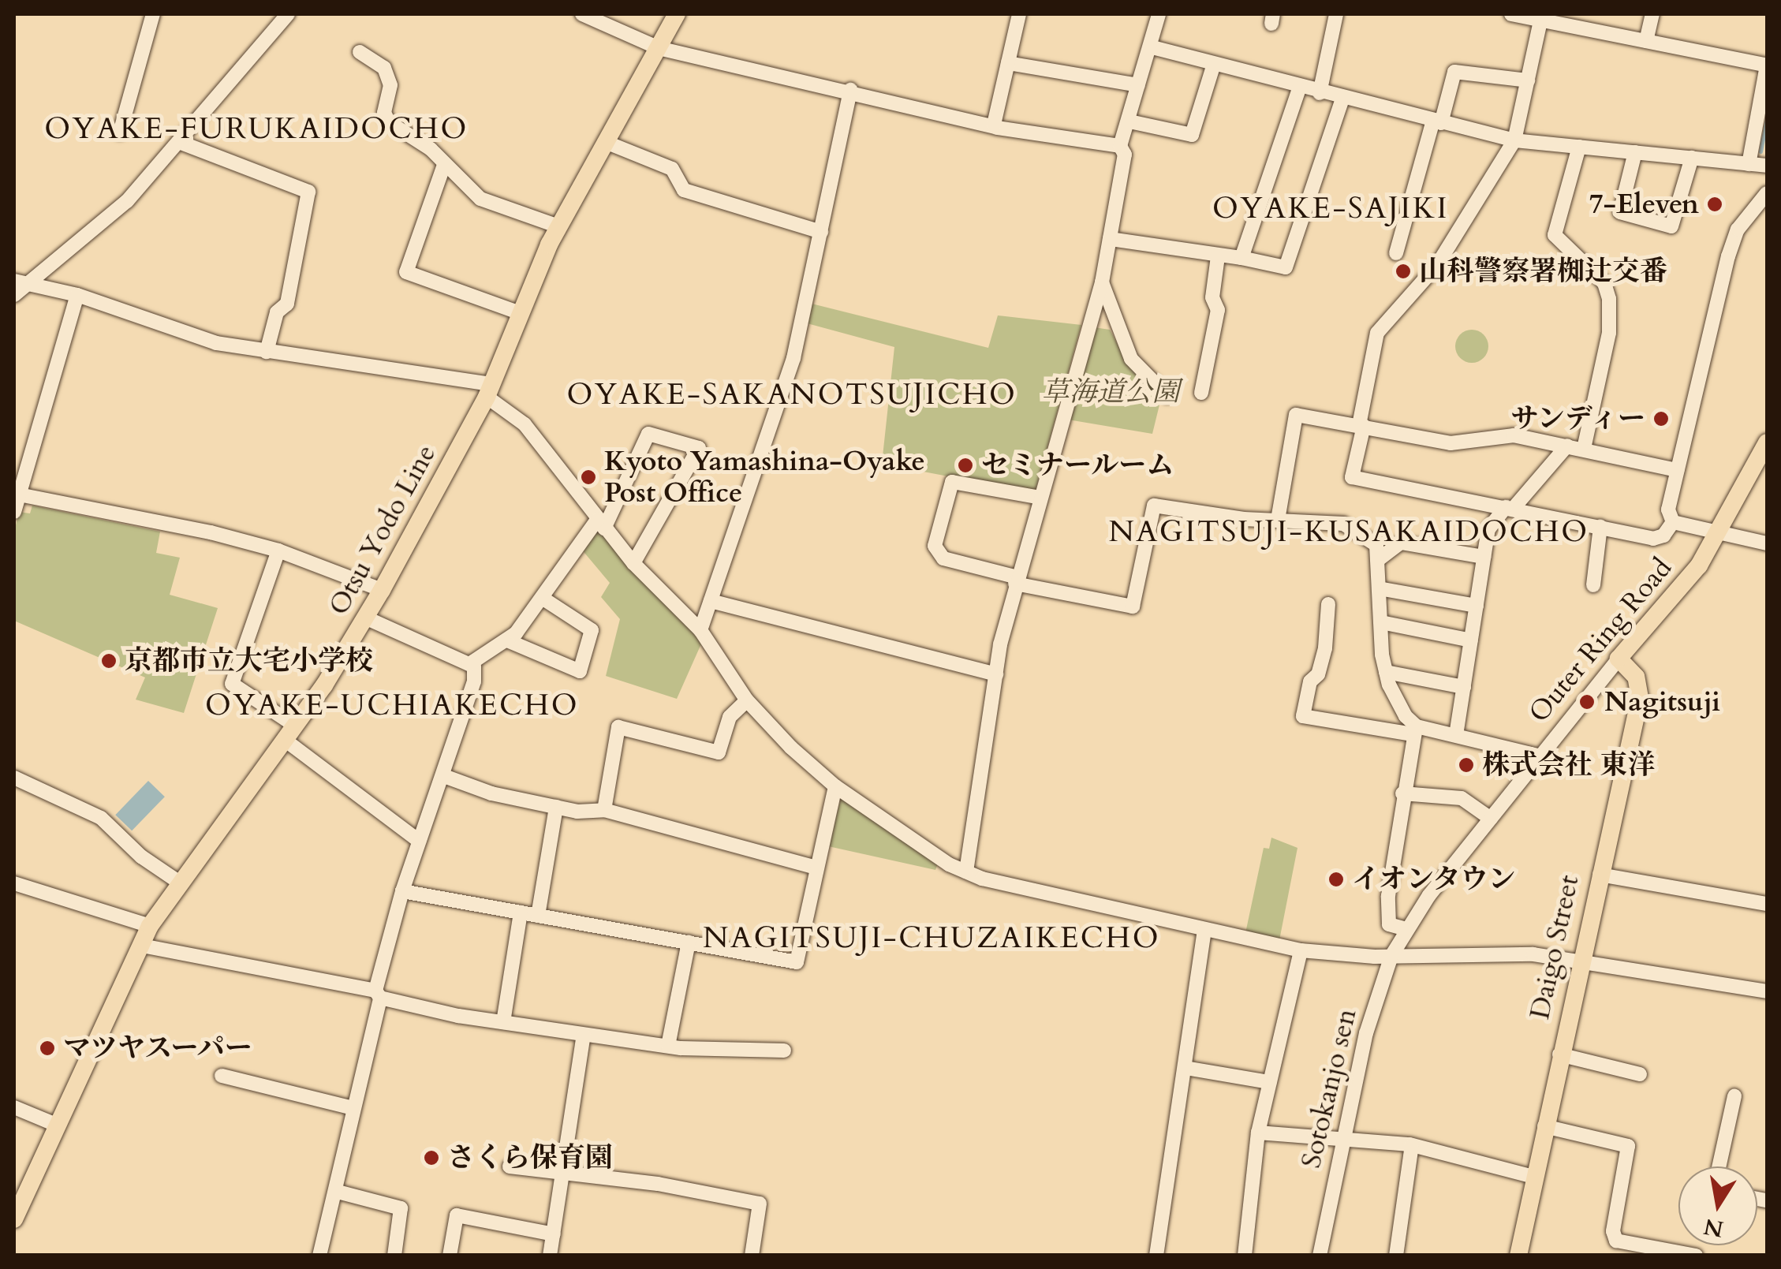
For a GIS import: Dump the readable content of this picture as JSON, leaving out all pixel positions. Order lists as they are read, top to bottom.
{
  "streets": {
    "main road": ["Otsu Yodo Line", "Outer Ring Road", "Daigo Street"],
    "street": ["Sotokanjo sen"]
  },
  "crossings": [
    ["Outer Ring Road", "Daigo Street"],
    ["Outer Ring Road", "Sotokanjo sen"]
  ],
  "districts": [
    "OYAKE-FURUKAIDOCHO",
    "OYAKE-SAJIKI",
    "OYAKE-SAKANOTSUJICHO",
    "NAGITSUJI-KUSAKAIDOCHO",
    "OYAKE-UCHIAKECHO",
    "NAGITSUJI-CHUZAIKECHO"
  ],
  "parks": ["草海道公園"],
  "places": [
    "7-Eleven",
    "山科警察署椥辻交番",
    "サンディー",
    "セミナールーム",
    "Kyoto Yamashina-Oyake Post Office",
    "京都市立大宅小学校",
    "Nagitsuji",
    "株式会社 東洋",
    "イオンタウン",
    "マツヤスーパー",
    "さくら保育園"
  ],
  "north": "bottom"
}
